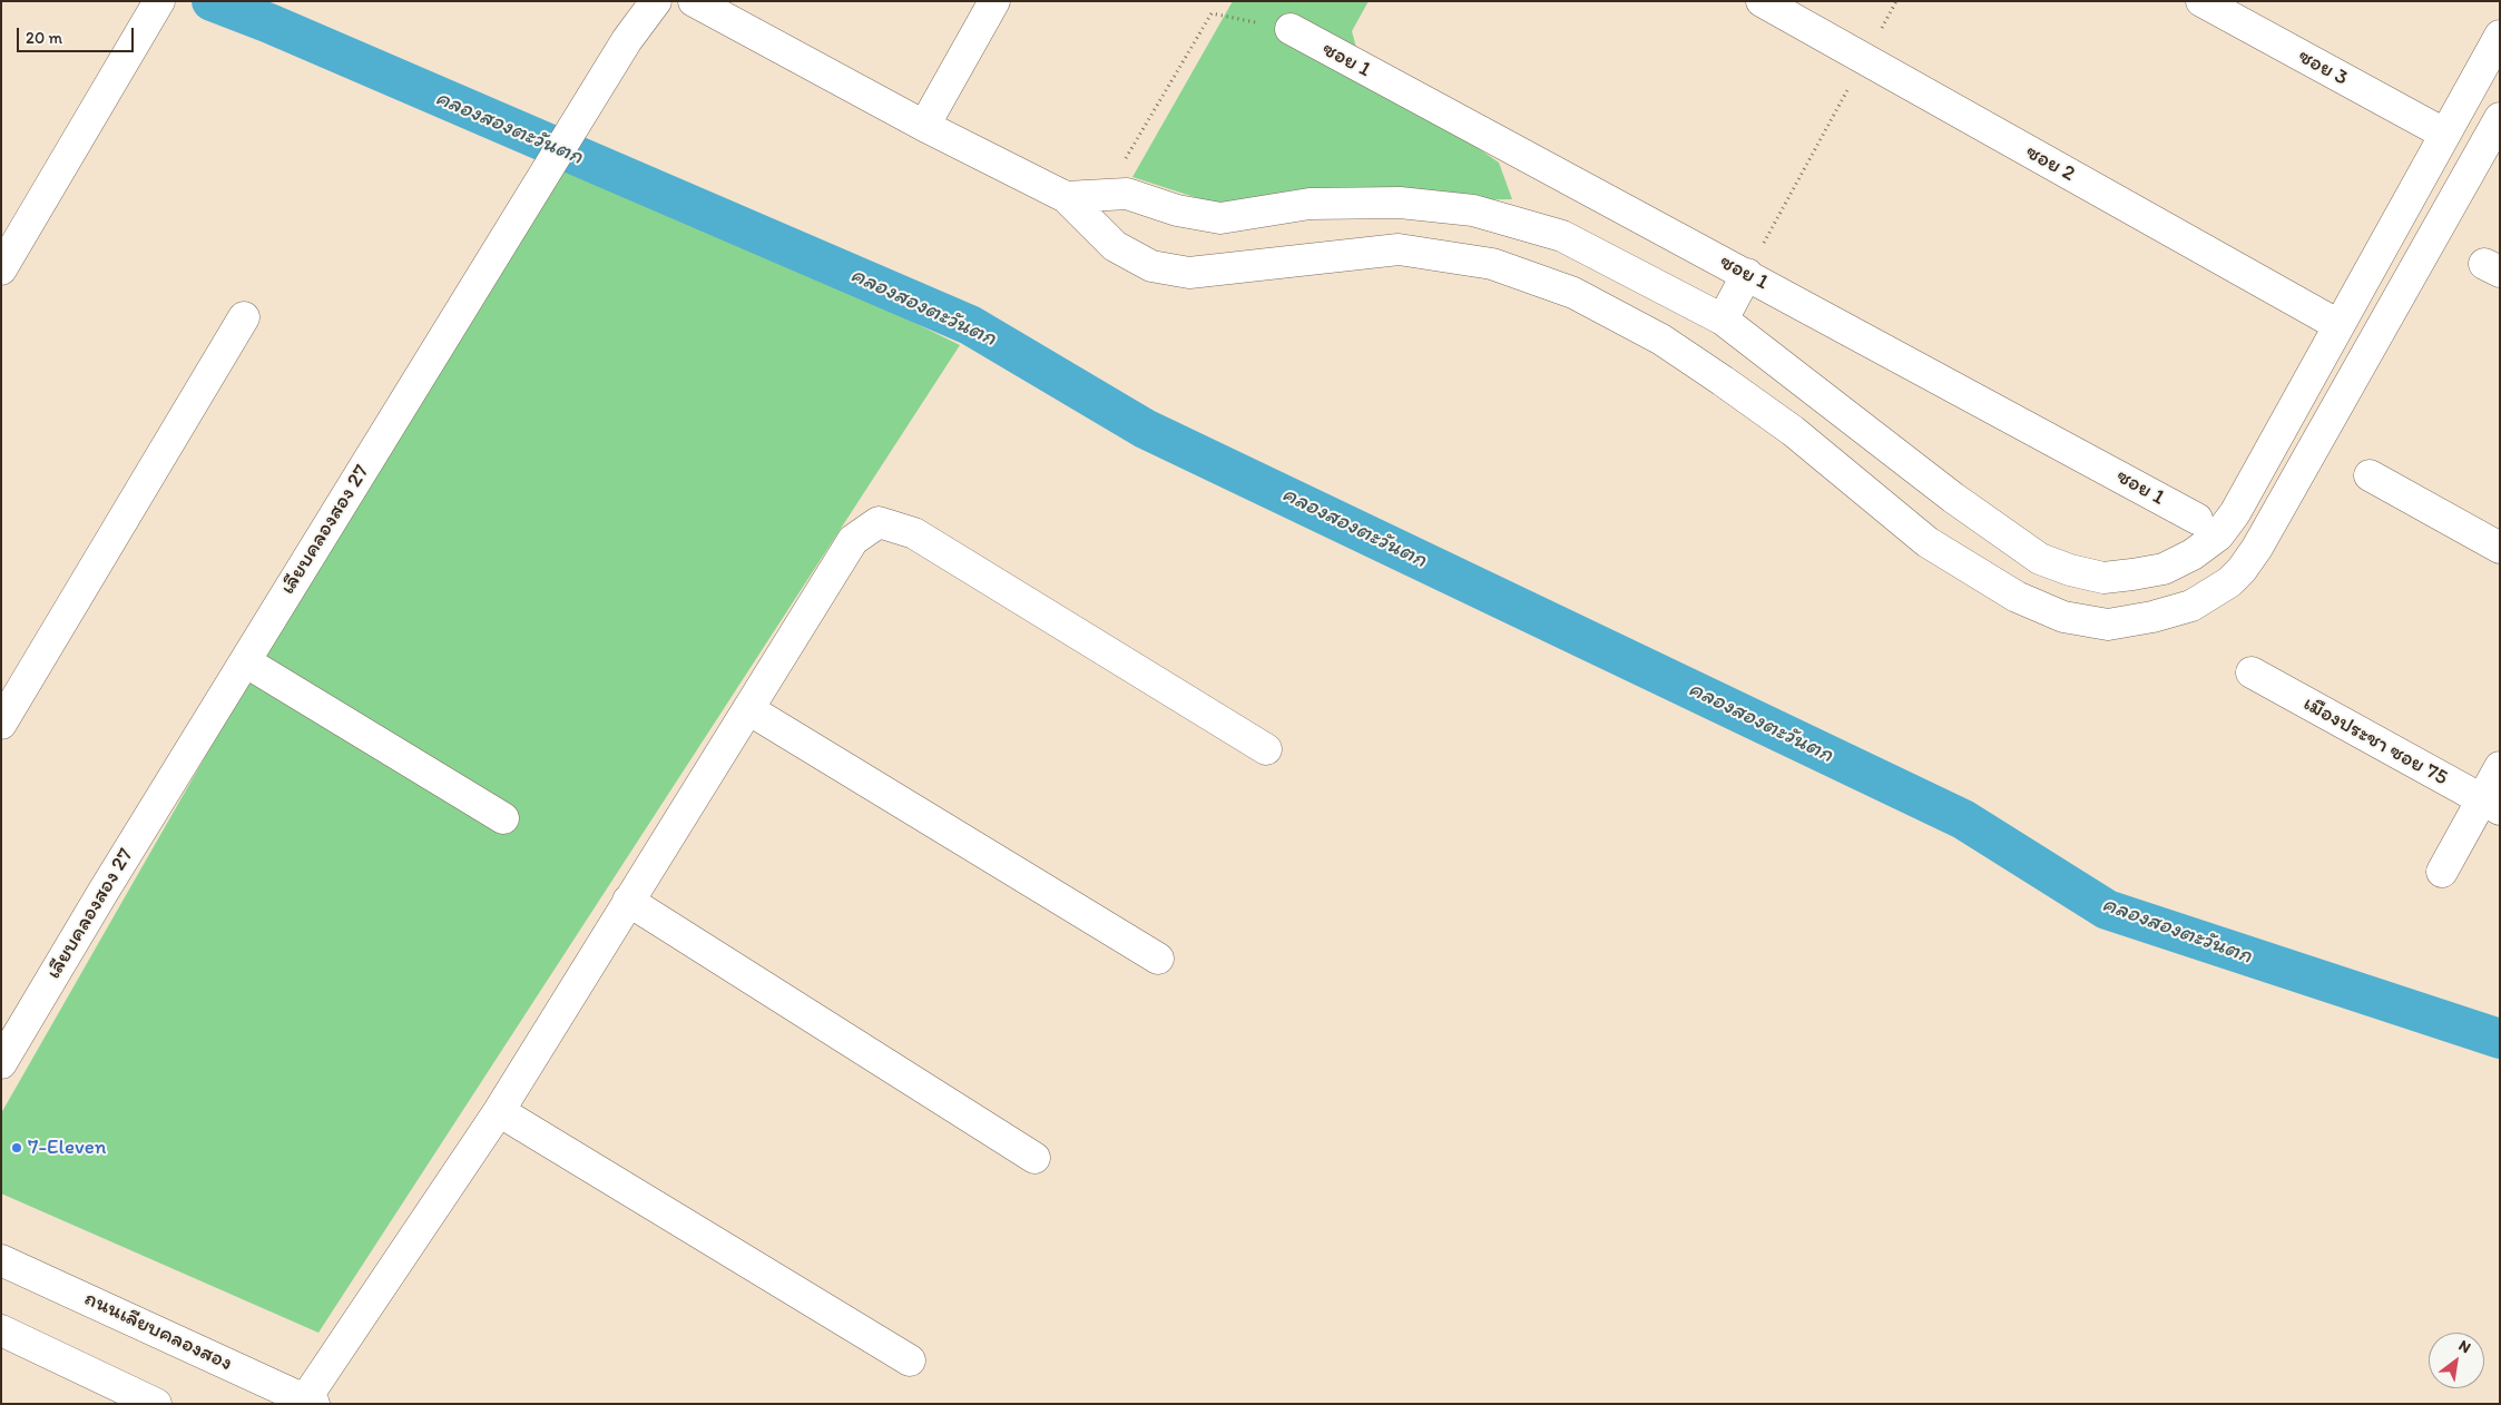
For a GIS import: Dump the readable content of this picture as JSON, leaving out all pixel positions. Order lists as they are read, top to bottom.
{
  "streets": {
    "street": [
      "ซอย 1",
      "ซอย 3",
      "ซอย 2",
      "เลียบคลองสอง 27",
      "เมืองประชา ซอย 75",
      "ถนนเลียบคลองสอง"
    ]
  },
  "water": ["คลองสองตะวันตก"],
  "places": ["7-Eleven"],
  "scale_bar": "20 m",
  "north": "top right"
}
